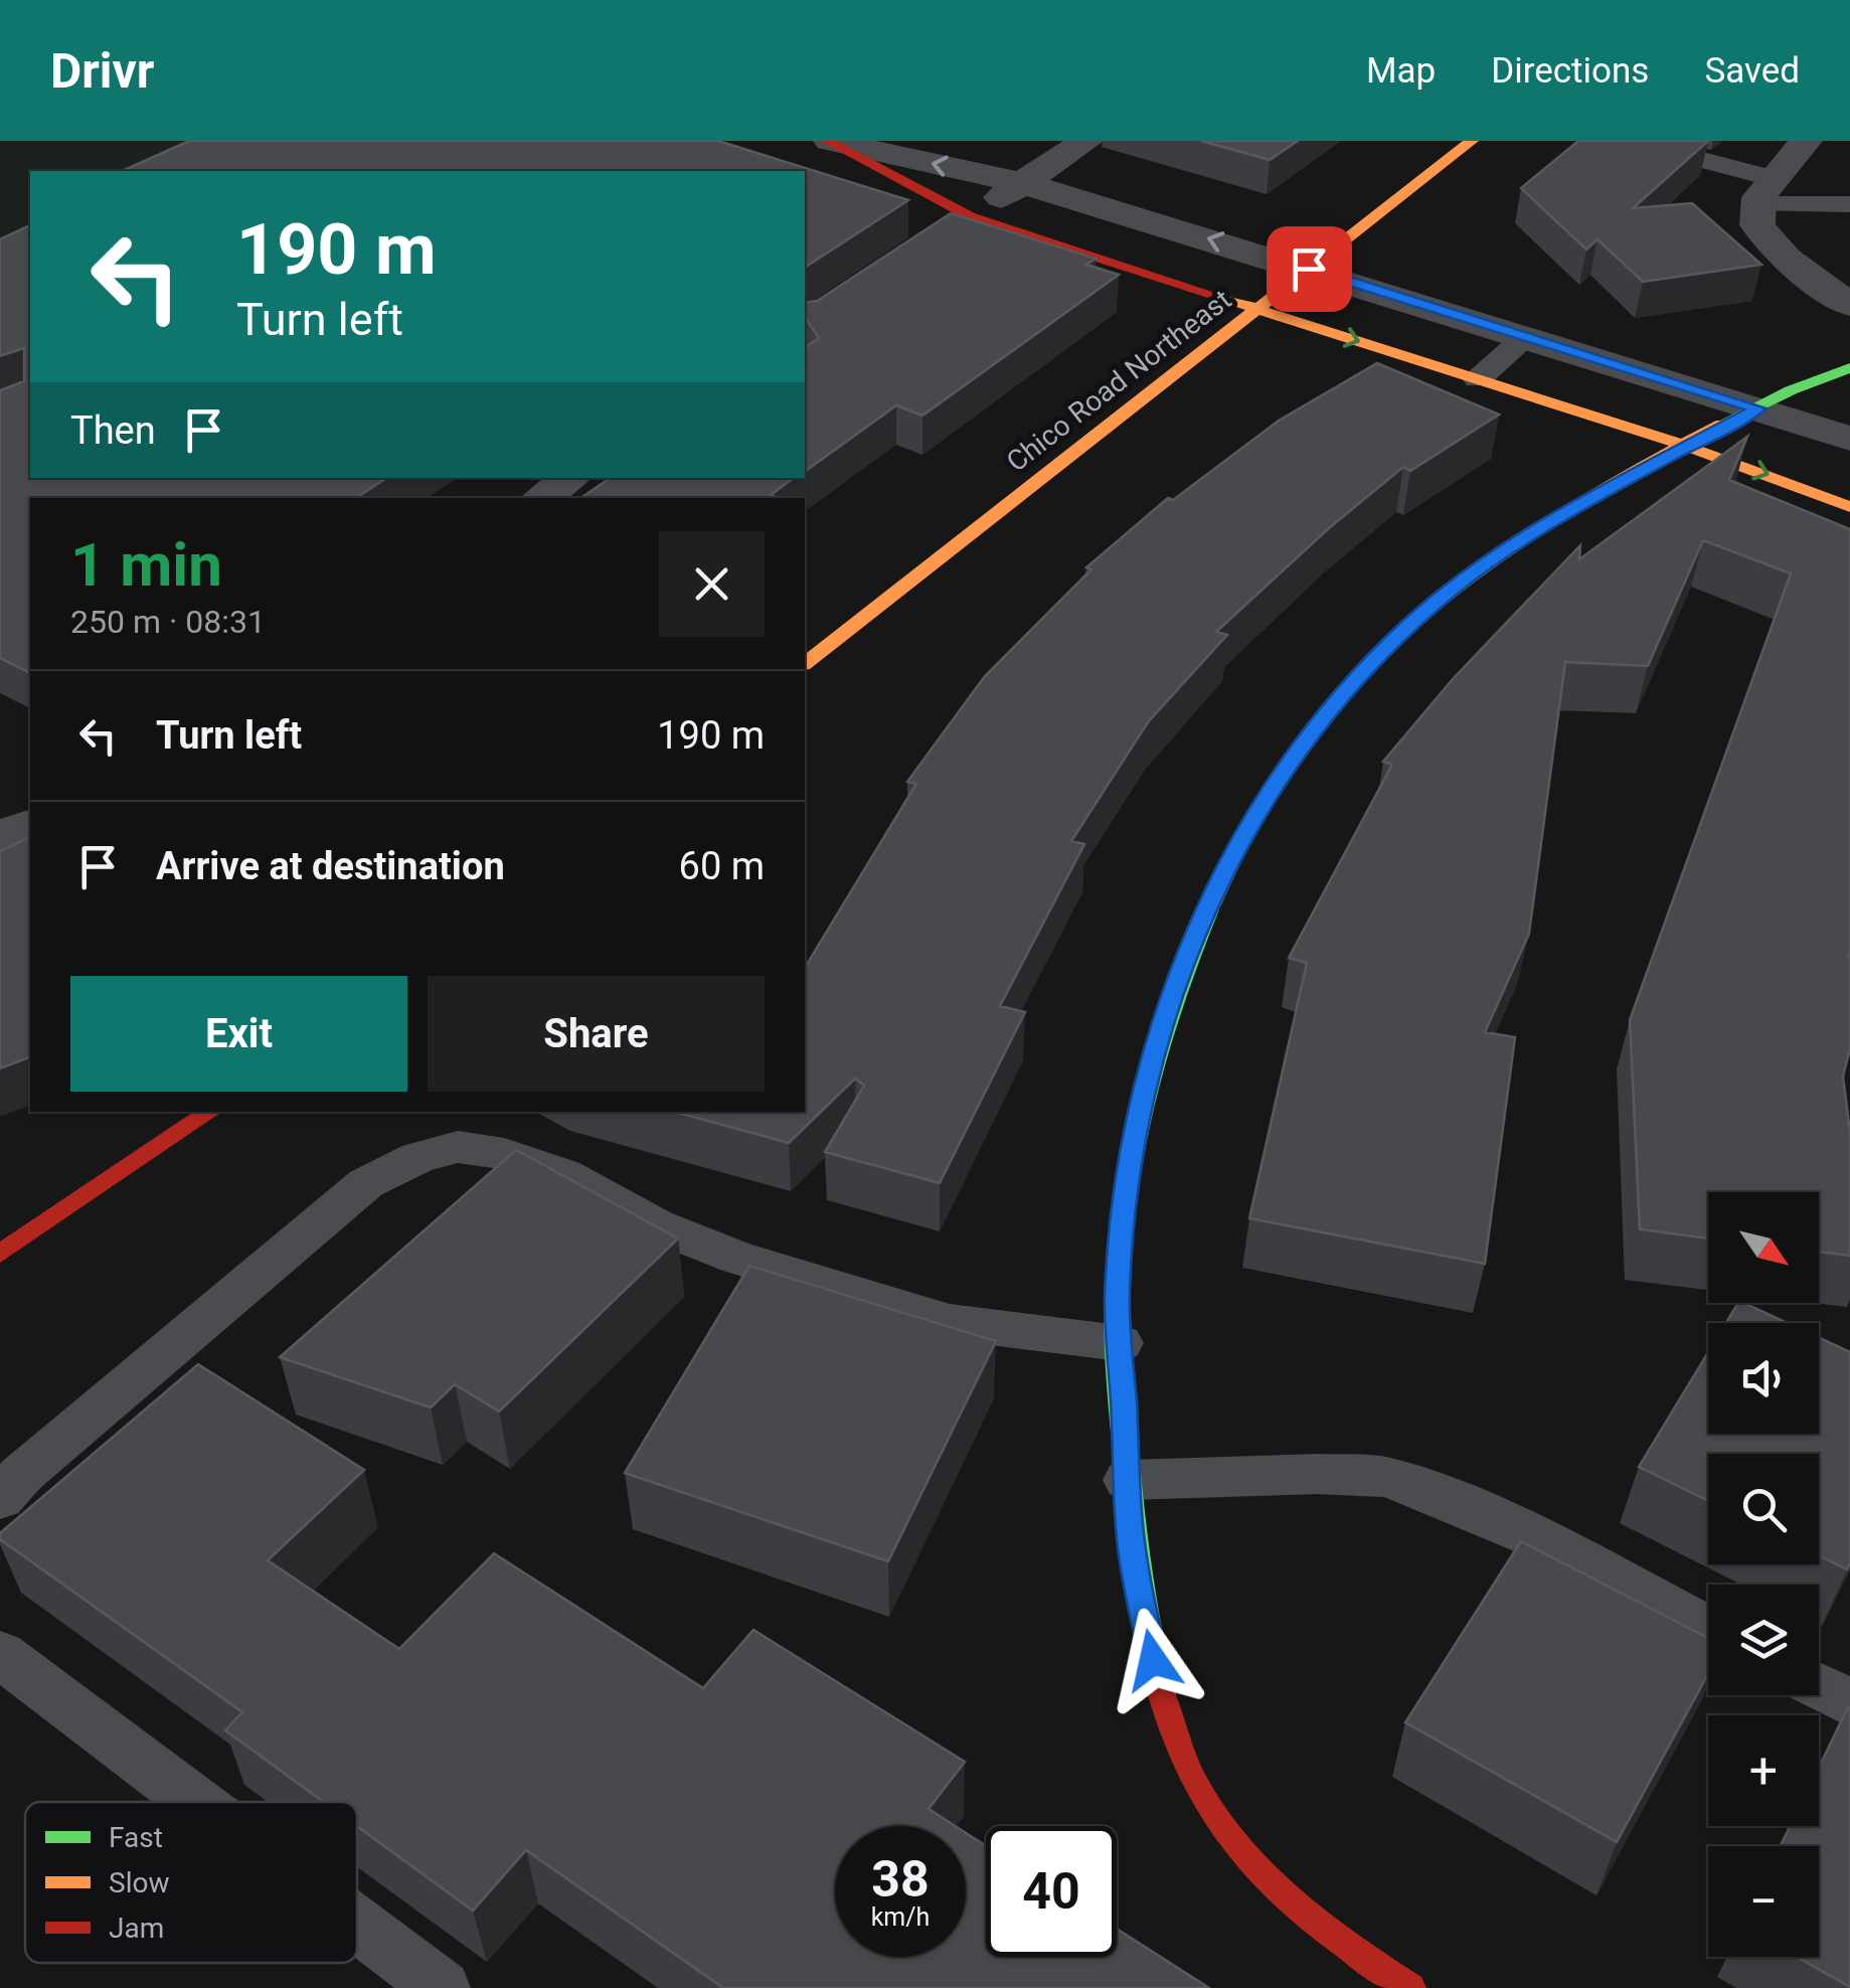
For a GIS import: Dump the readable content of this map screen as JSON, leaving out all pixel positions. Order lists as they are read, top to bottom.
{
  "streets": {
    "street": ["Chico Road Northeast"]
  },
  "legend": ["Fast", "Slow", "Jam"],
  "north": "bottom right",
  "page": {
    "header": "Drivr",
    "nav": ["Map", "Directions", "Saved"],
    "turn": ["190 m", "Turn left"],
    "then": "Then",
    "heading": ["1 min", "250 m · 08:31"],
    "list": [
      {
        "name": "Turn left",
        "value": "190 m"
      },
      {
        "name": "Arrive at destination",
        "value": "60 m"
      }
    ],
    "buttons": ["Exit", "Share"],
    "map_buttons": ["+", "−"],
    "speed": "38 km/h",
    "limit": "40"
  }
}
